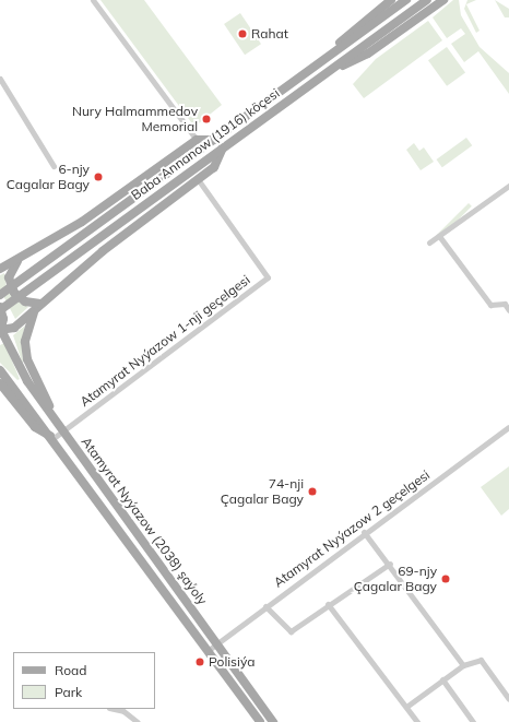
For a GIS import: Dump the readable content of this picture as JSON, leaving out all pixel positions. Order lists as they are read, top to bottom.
{
  "streets": {
    "main road": ["Baba Annanow (1916) köçesi", "Atamyrat Nyýazow (2038) şaýoly"],
    "street": ["Atamyrat Nyýazow 1-nji geçelgesi", "Atamyrat Nyýazow 2 geçelgesi"]
  },
  "crossings": [
    ["Baba Annanow (1916) köçesi", "Atamyrat Nyýazow (2038) şaýoly"],
    ["Atamyrat Nyýazow 1-nji geçelgesi", "Atamyrat Nyýazow (2038) şaýoly"],
    ["Atamyrat Nyýazow (2038) şaýoly", "Atamyrat Nyýazow 2 geçelgesi"]
  ],
  "places": [
    "Rahat",
    "Nury Halmammedov Memorial",
    "6-njy Cagalar Bagy",
    "74-nji Çagalar Bagy",
    "69-njy Çagalar Bagy",
    "Polisiýa"
  ],
  "legend": ["Road", "Park"]
}
